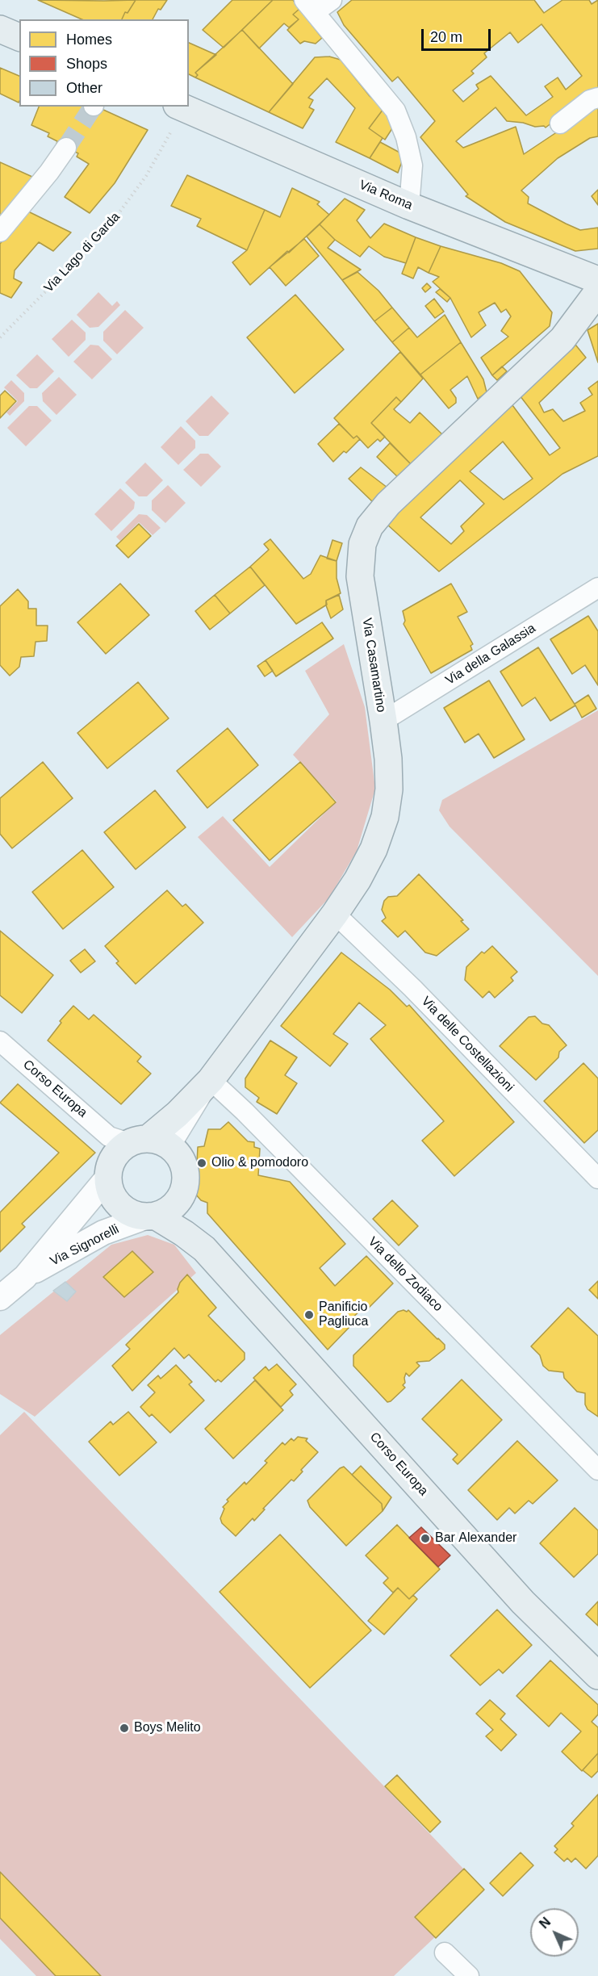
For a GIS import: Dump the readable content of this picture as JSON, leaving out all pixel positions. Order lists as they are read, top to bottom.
{
  "streets": {
    "main road": ["Via Roma", "Via Casamartino", "Corso Europa"],
    "street": [
      "Via della Galassia",
      "Via delle Costellazioni",
      "Via Signorelli",
      "Via dello Zodiaco"
    ],
    "path": ["Via Lago di Garda"]
  },
  "crossings": [
    ["Via Roma", "Via Lago di Garda"],
    ["Via della Galassia", "Via Casamartino"],
    ["Via Casamartino", "Via delle Costellazioni"],
    ["Via Casamartino", "Corso Europa"],
    ["Via Casamartino", "Via Signorelli"],
    ["Via Casamartino", "Via dello Zodiaco"],
    ["Corso Europa", "Via Signorelli"]
  ],
  "places": [
    "Olio & pomodoro",
    "Panificio Pagliuca",
    "Bar Alexander",
    "Boys Melito"
  ],
  "legend": ["Homes", "Shops", "Other"],
  "scale_bar": "20 m",
  "north": "top left"
}
